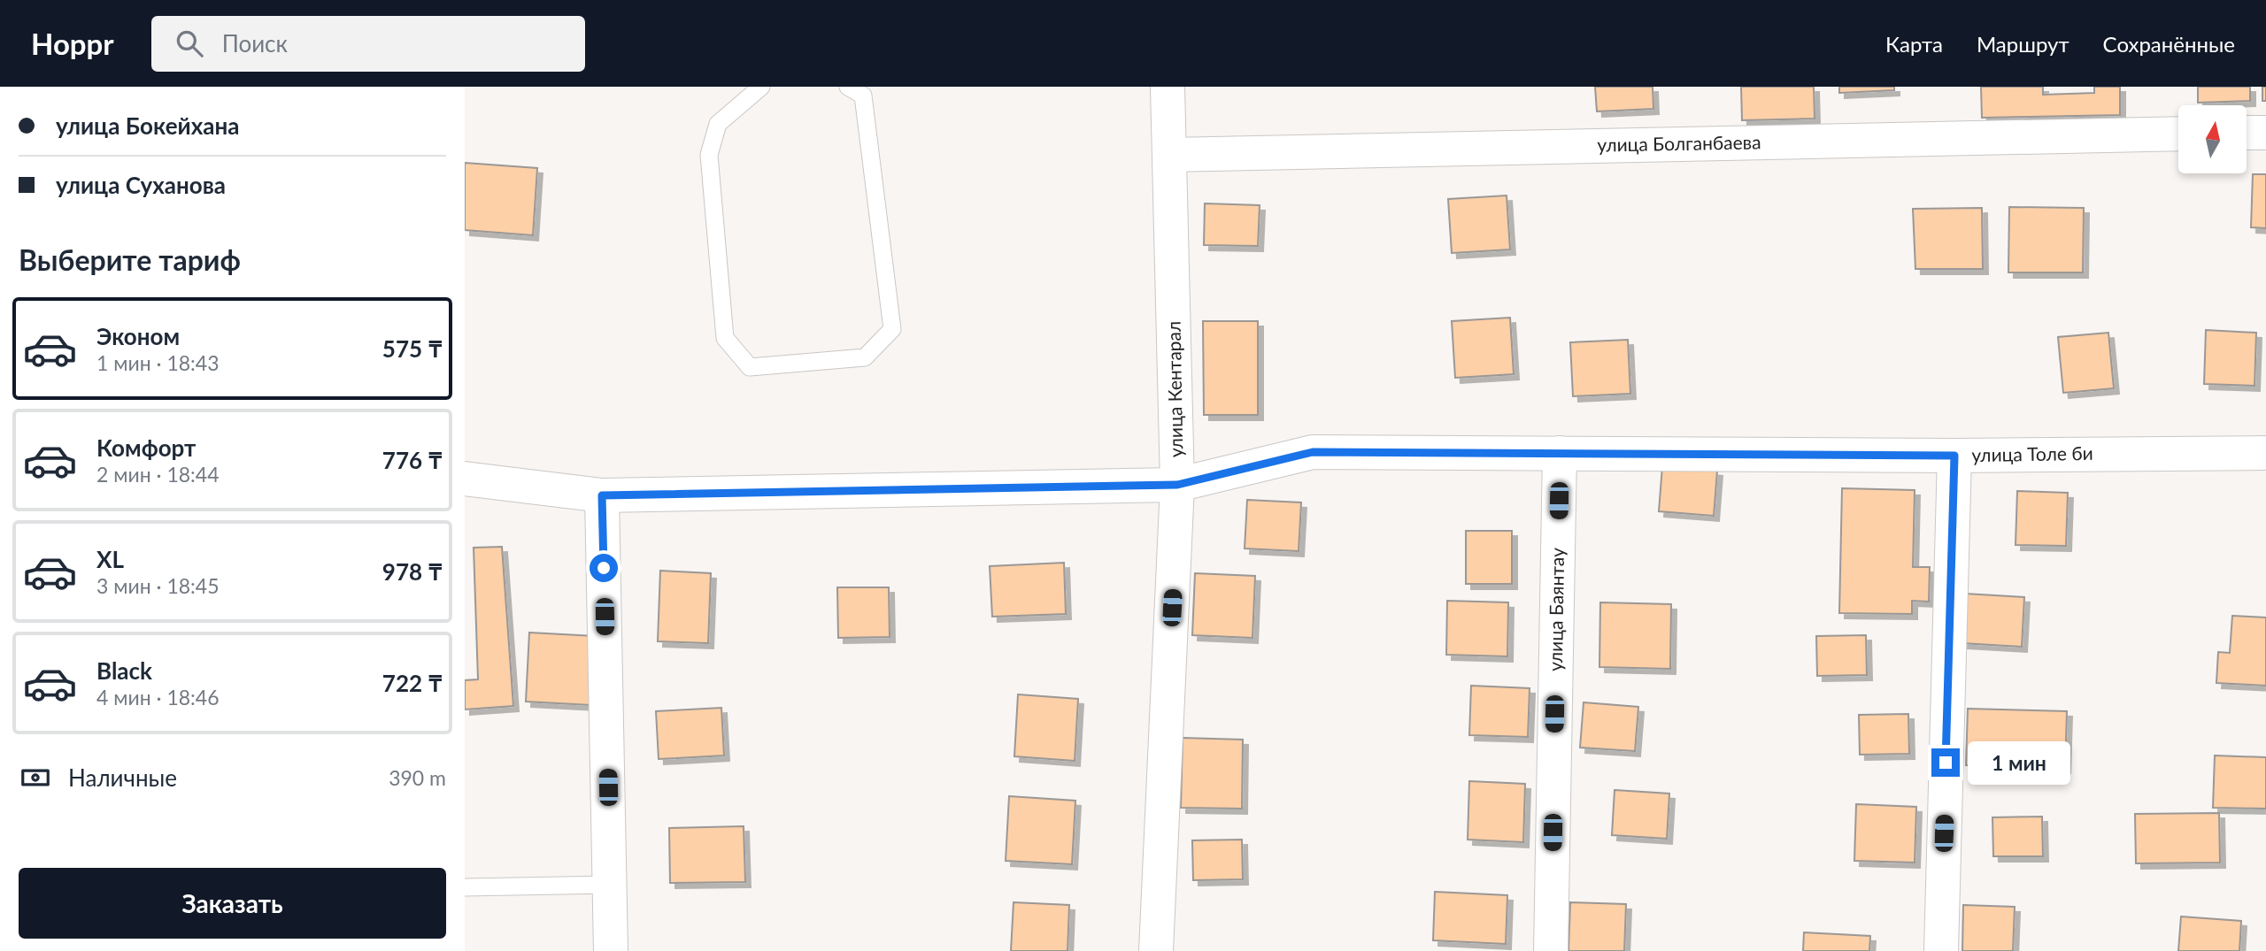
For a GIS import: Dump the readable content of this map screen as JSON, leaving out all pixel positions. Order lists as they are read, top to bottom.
{
  "streets": {
    "street": [
      "улица Болганбаева",
      "улица Кентарал",
      "улица Толе би",
      "улица Баянтау"
    ]
  },
  "crossings": [
    ["улица Болганбаева", "улица Кентарал"],
    ["улица Кентарал", "улица Толе би"],
    ["улица Толе би", "улица Баянтау"]
  ],
  "north": "top",
  "page": {
    "header": "Hoppr",
    "search": "Поиск",
    "nav": ["Карта", "Маршрут", "Сохранённые"],
    "banner": ["улица Бокейхана", "улица Суханова"],
    "heading": "Выберите тариф",
    "list": [
      {
        "name": "Эконом",
        "note": "1 мин · 18:43",
        "value": "575 ₸"
      },
      {
        "name": "Комфорт",
        "note": "2 мин · 18:44",
        "value": "776 ₸"
      },
      {
        "name": "XL",
        "note": "3 мин · 18:45",
        "value": "978 ₸"
      },
      {
        "name": "Black",
        "note": "4 мин · 18:46",
        "value": "722 ₸"
      }
    ],
    "bubble": "1 мин",
    "pay": ["Наличные", "390 m"],
    "buttons": "Заказать"
  }
}
